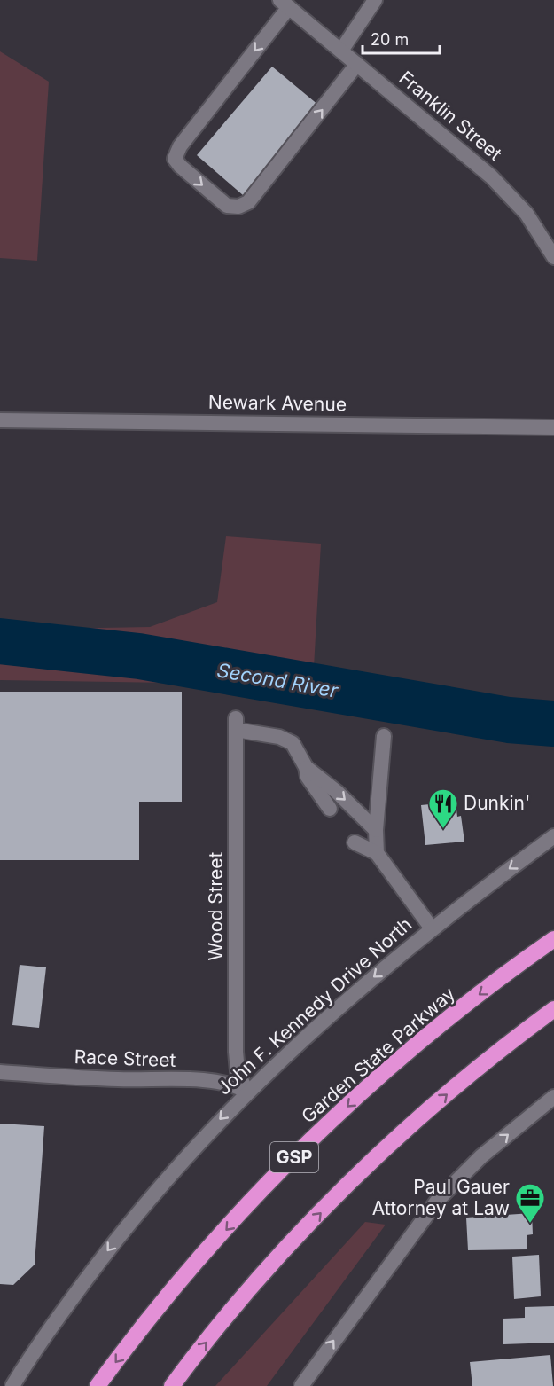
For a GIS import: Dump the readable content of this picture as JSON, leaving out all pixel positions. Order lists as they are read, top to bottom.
{
  "streets": {
    "highway": ["Garden State Parkway", "GSP"],
    "main road": [
      "Franklin Street",
      "Newark Avenue",
      "Wood Street",
      "John F. Kennedy Drive North",
      "Race Street"
    ]
  },
  "crossings": [
    ["Wood Street", "John F. Kennedy Drive North"],
    ["Wood Street", "Race Street"],
    ["John F. Kennedy Drive North", "Race Street"]
  ],
  "one_way": ["John F. Kennedy Drive North"],
  "water": ["Second River"],
  "places": {
    "restaurant": ["Dunkin'"],
    "office": ["Paul Gauer Attorney at Law"]
  },
  "scale_bar": "20 m"
}
